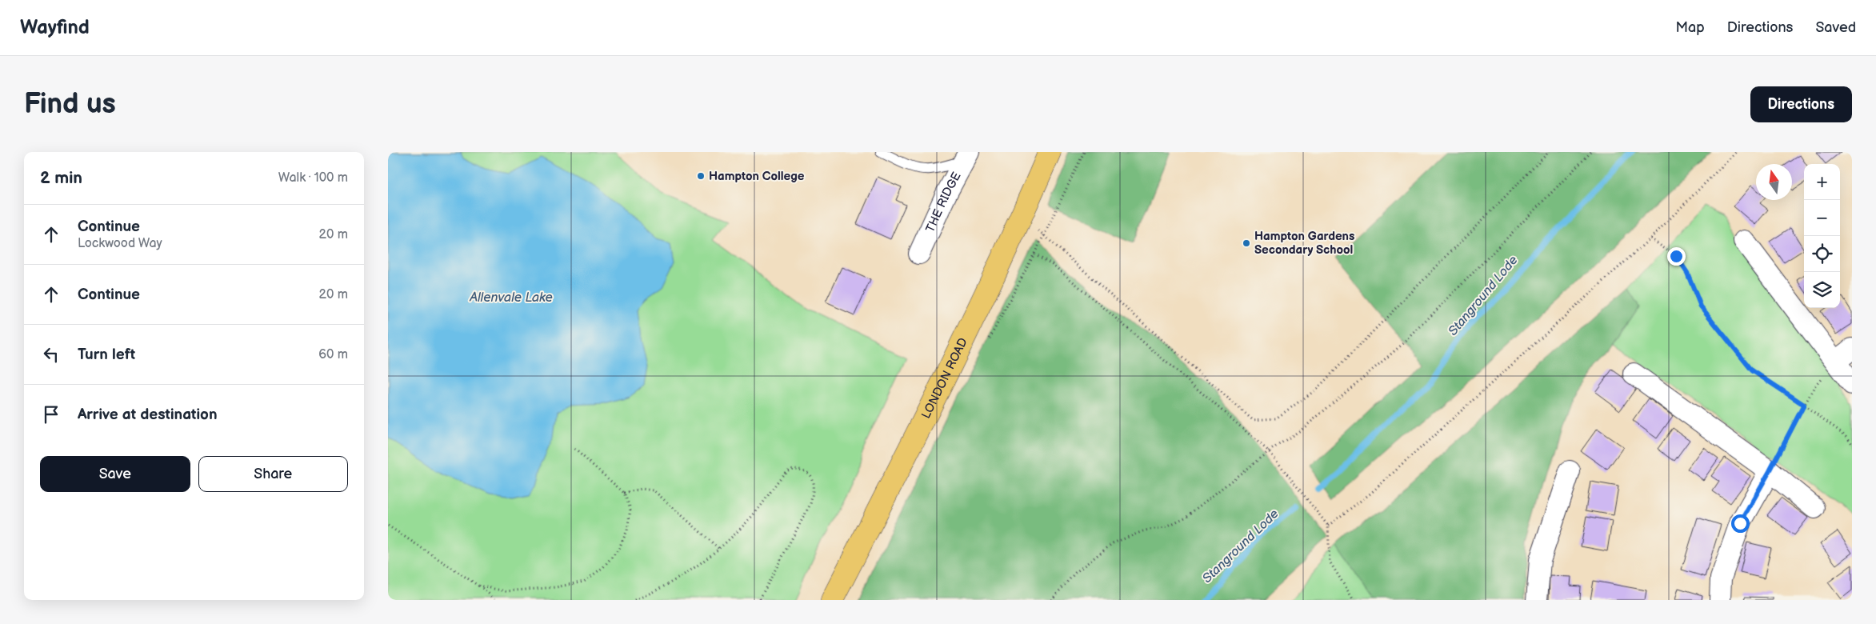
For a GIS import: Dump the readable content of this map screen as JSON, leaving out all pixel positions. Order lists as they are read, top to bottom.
{
  "streets": {
    "main road": ["LONDON ROAD"],
    "street": ["THE RIDGE"]
  },
  "water": ["Stanground Lode", "Allenvale Lake"],
  "places": ["Hampton College", "Hampton Gardens Secondary School"],
  "north": "top",
  "page": {
    "header": "Wayfind",
    "nav": ["Map", "Directions", "Saved"],
    "buttons": [
      "Directions",
      ["Save", "Share"]
    ],
    "title": "Find us",
    "heading": ["2 min", "Walk · 100 m"],
    "map_buttons": ["+", "−"],
    "list": [
      ["Continue", "Lockwood Way", "20 m"],
      ["Continue", "20 m"],
      ["Turn left", "60 m"],
      "Arrive at destination"
    ]
  }
}
